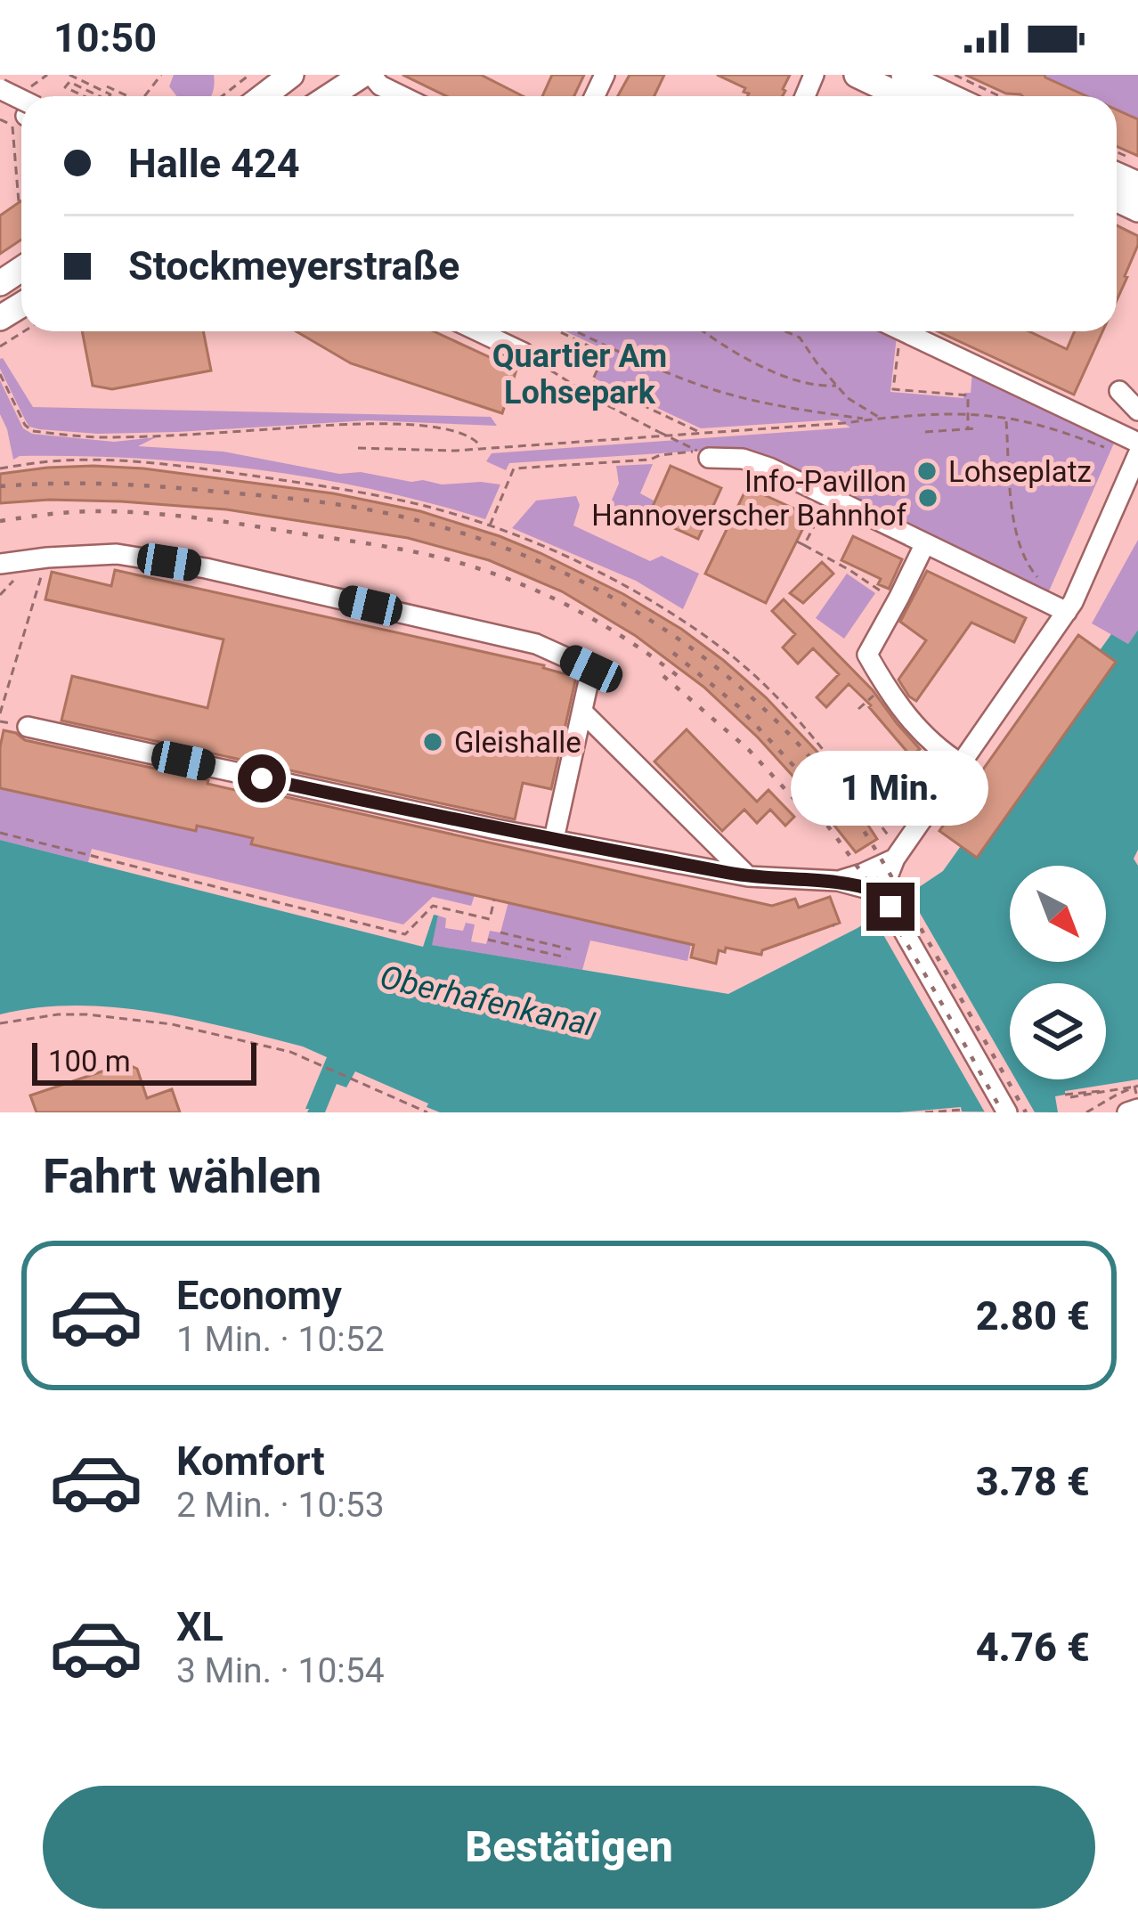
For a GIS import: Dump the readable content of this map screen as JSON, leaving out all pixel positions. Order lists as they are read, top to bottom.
{
  "districts": ["Quartier Am Lohsepark"],
  "water": ["Oberhafenkanal"],
  "places": ["Lohseplatz", "Info-Pavillon Hannoverscher Bahnhof", "Gleishalle"],
  "scale_bar": "100 m",
  "north": "bottom right",
  "page": {
    "status": "10:50",
    "banner": ["Halle 424", "Stockmeyerstraße"],
    "bubble": "1 Min.",
    "scale": "100 m",
    "heading": "Fahrt wählen",
    "list": [
      {
        "name": "Economy",
        "note": "1 Min. · 10:52",
        "value": "2.80 €"
      },
      {
        "name": "Komfort",
        "note": "2 Min. · 10:53",
        "value": "3.78 €"
      },
      {
        "name": "XL",
        "note": "3 Min. · 10:54",
        "value": "4.76 €"
      }
    ],
    "buttons": "Bestätigen"
  }
}
